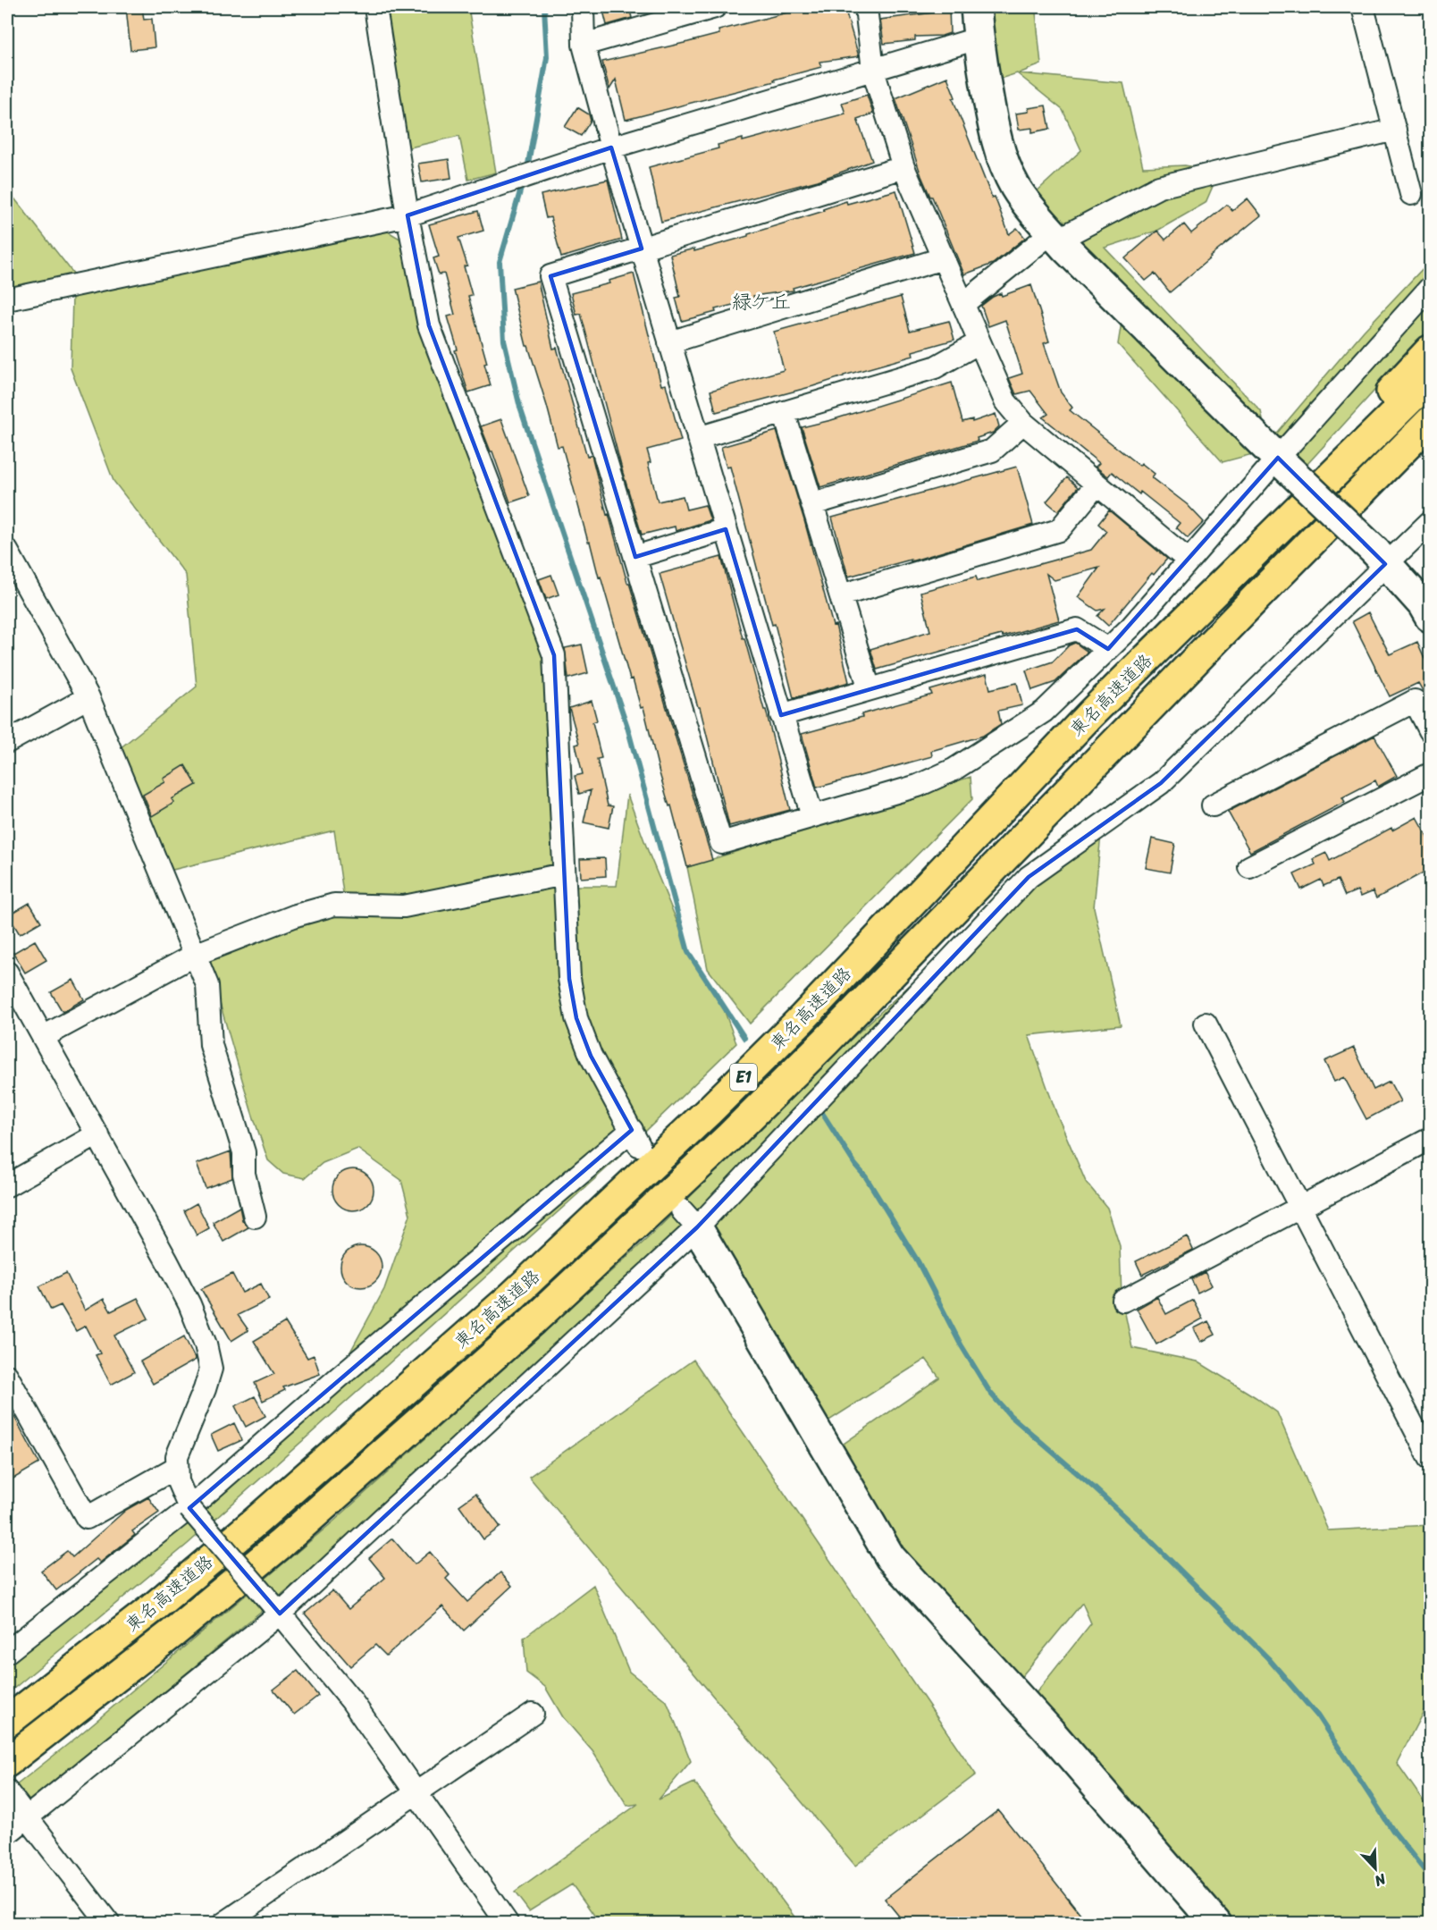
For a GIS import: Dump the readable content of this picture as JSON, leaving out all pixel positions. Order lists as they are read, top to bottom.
{
  "streets": {
    "highway": ["東名高速道路", "E1"]
  },
  "districts": ["緑ケ丘"],
  "north": "bottom right"
}
